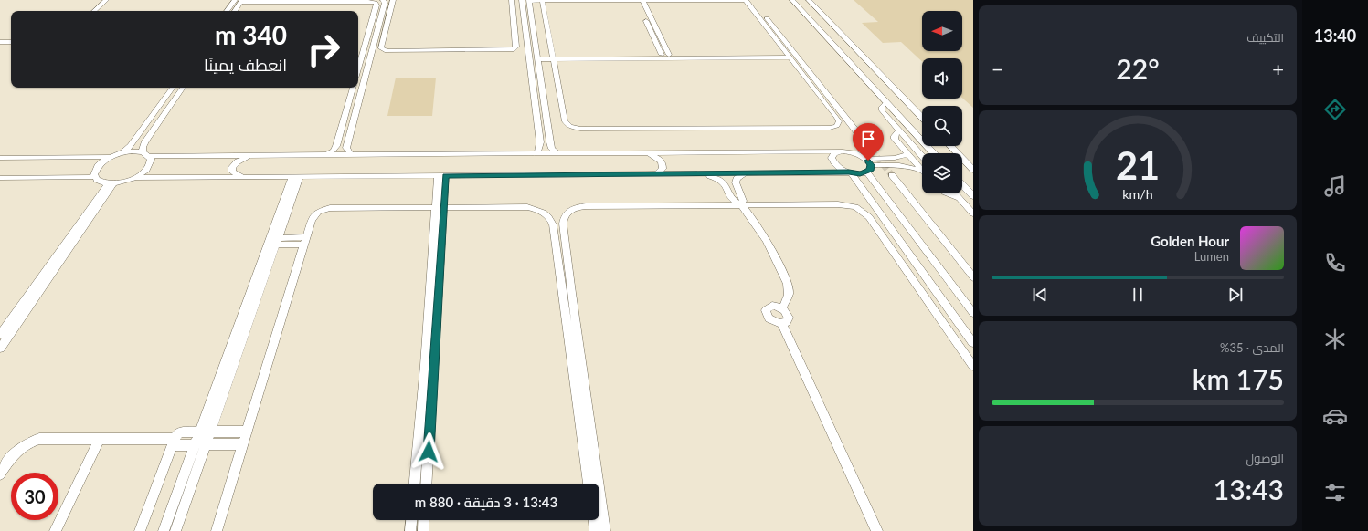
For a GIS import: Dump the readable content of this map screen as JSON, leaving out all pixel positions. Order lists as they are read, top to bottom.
{
  "north": "left",
  "page": {
    "tabs": "13:40",
    "tile": [
      "التكييف",
      ["المدى · 35%", "175 km"],
      ["الوصول", "13:43"]
    ],
    "turn": ["340 m", "انعطف يمينًا"],
    "heat": ["−", "22°", "+"],
    "song": ["Golden Hour", "Lumen"],
    "limit": "30",
    "trip": "13:43 · 3 دقيقة · 880 m",
    "gauge": ["21", "km/h"]
  }
}
